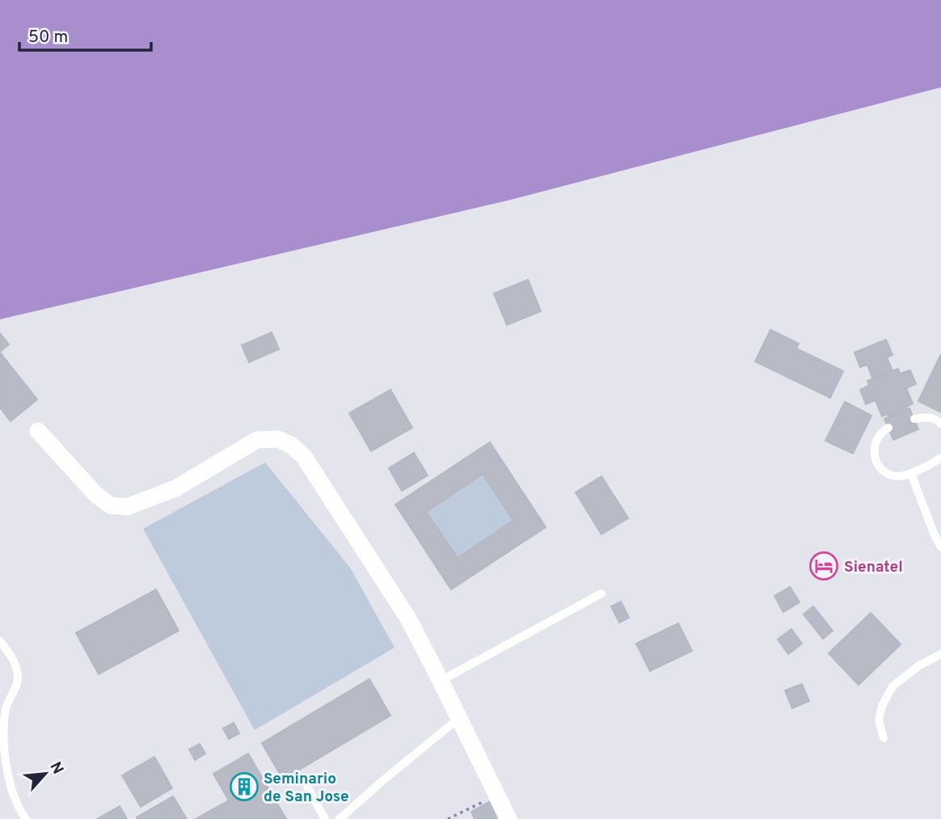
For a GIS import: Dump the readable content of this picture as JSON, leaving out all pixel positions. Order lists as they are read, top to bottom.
{
  "places": {
    "hotel": ["Sienatel"],
    "building": ["Seminario de San Jose"]
  },
  "scale_bar": "50 m",
  "north": "top right"
}
